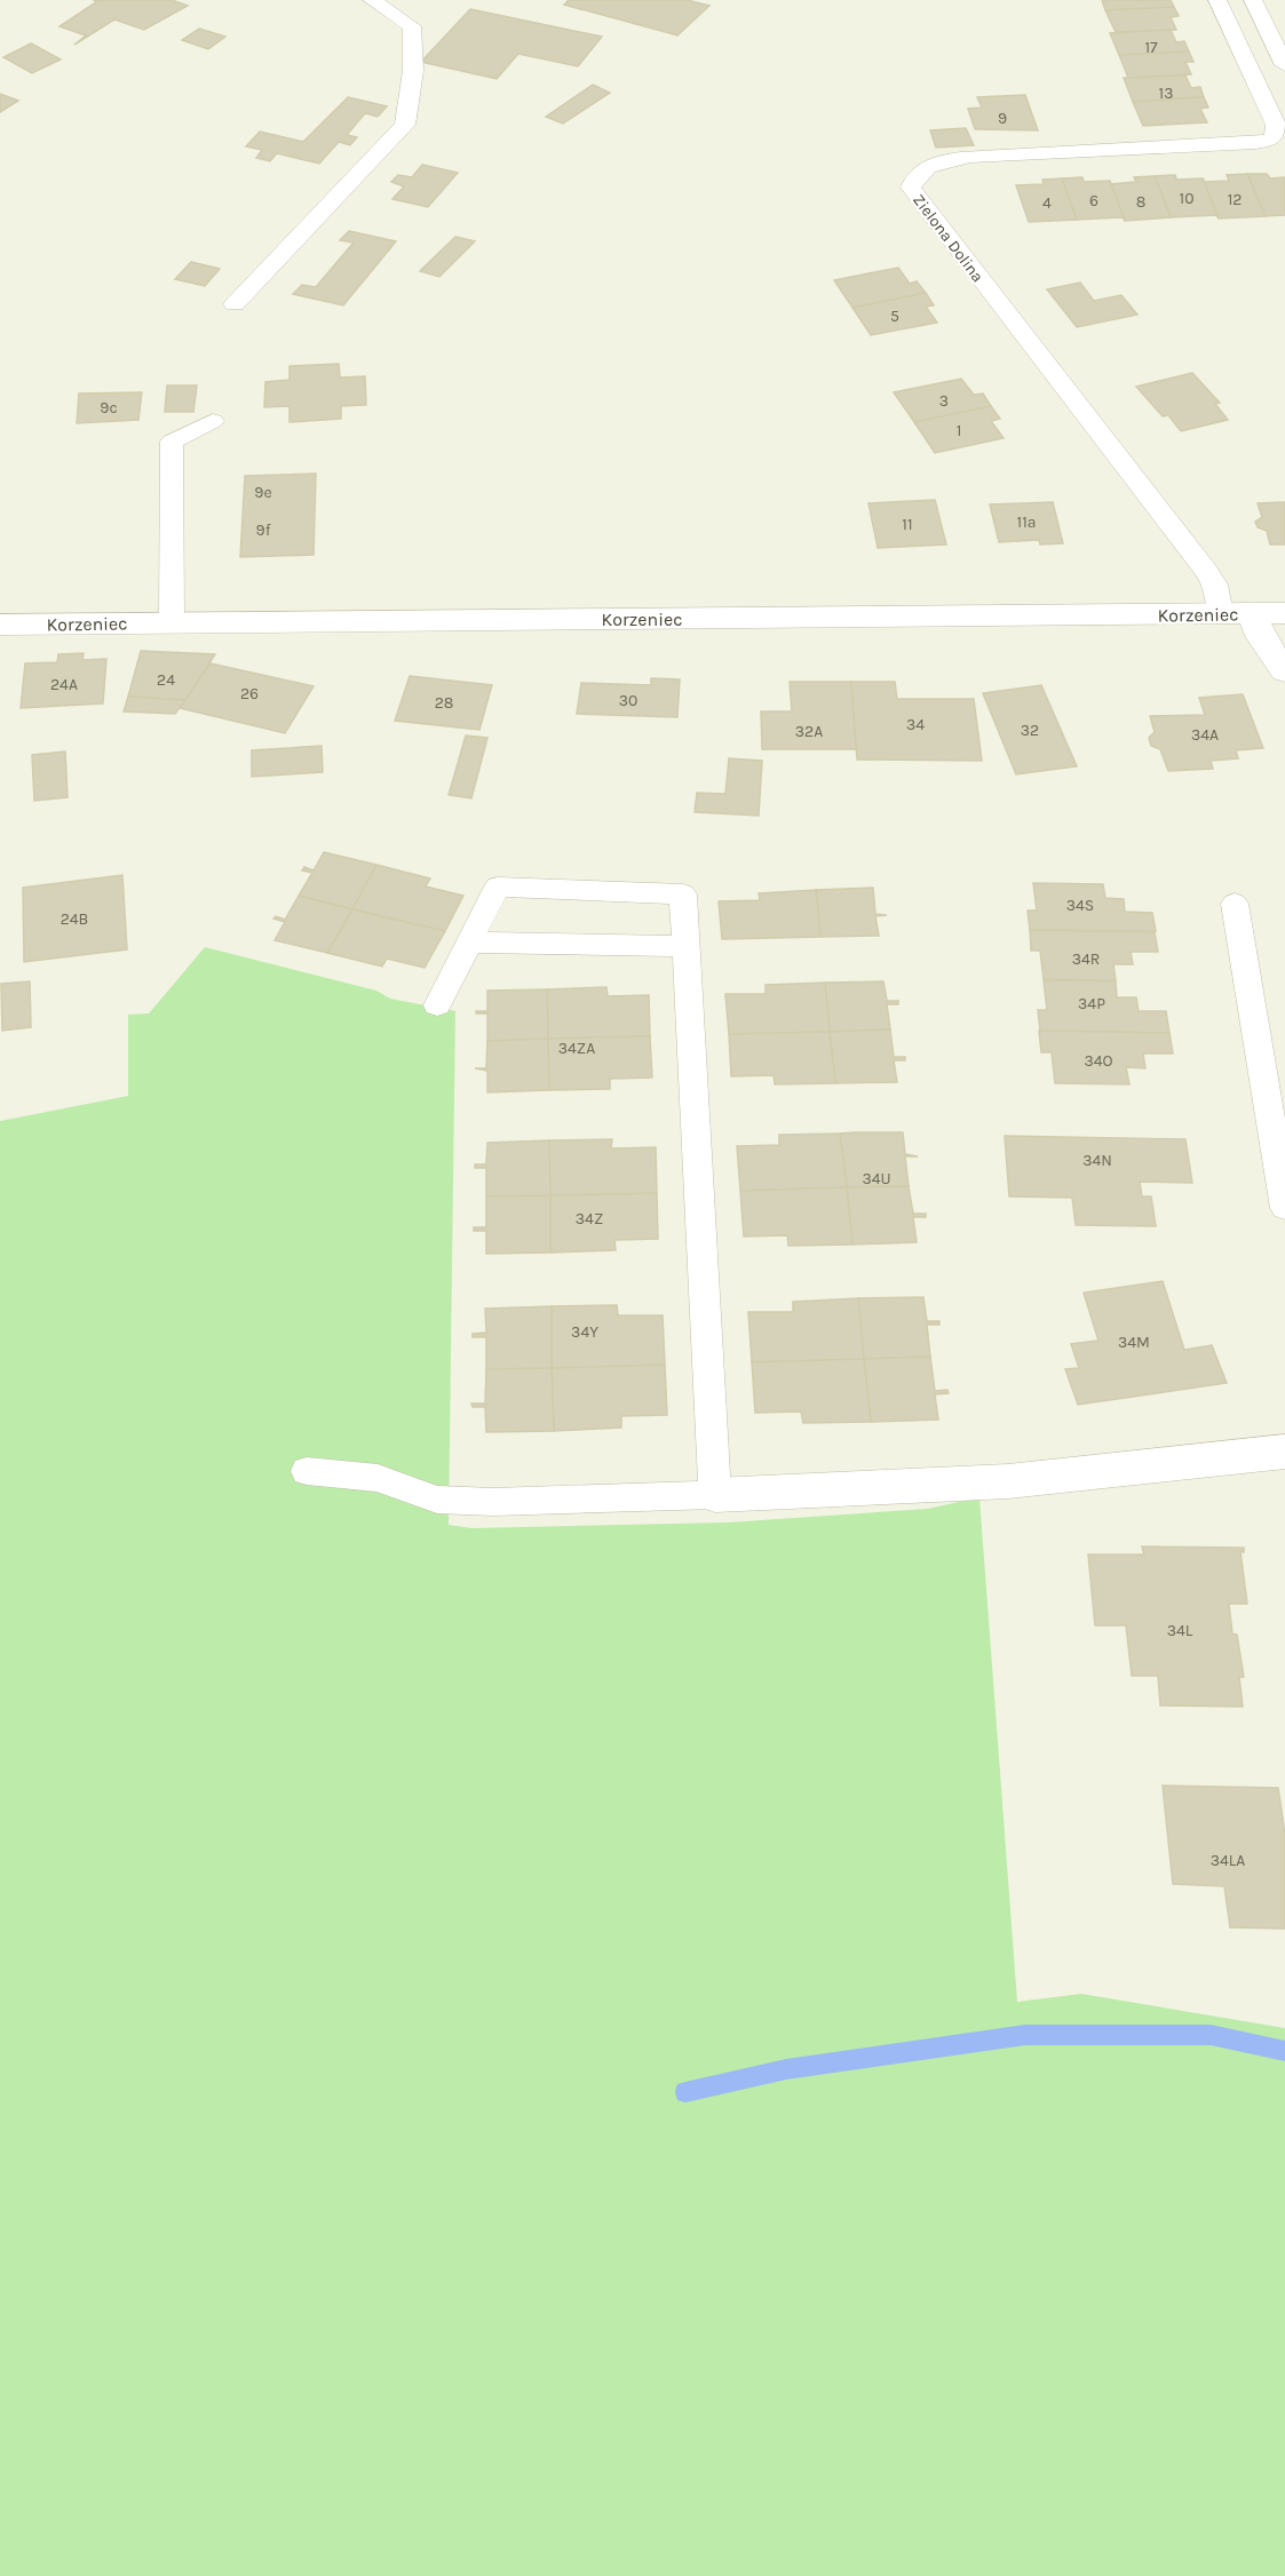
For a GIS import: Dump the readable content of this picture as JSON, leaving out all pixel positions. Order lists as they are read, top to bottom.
{
  "streets": {
    "street": ["Korzeniec"],
    "lane": ["Zielona Dolina"]
  },
  "crossings": [
    ["Zielona Dolina", "Korzeniec"]
  ],
  "house_numbers": [
    "17",
    "13",
    "9",
    "10",
    "12",
    "6",
    "8",
    "4",
    "5",
    "3",
    "9c",
    "1",
    "9e",
    "11a",
    "11",
    "9f",
    "24",
    "24A",
    "26",
    "30",
    "28",
    "34",
    "32",
    "32A",
    "34A",
    "34S",
    "24B",
    "34R",
    "34P",
    "34ZA",
    "34O",
    "34N",
    "34U",
    "34Z",
    "34Y",
    "34M",
    "34L",
    "34LA"
  ]
}
